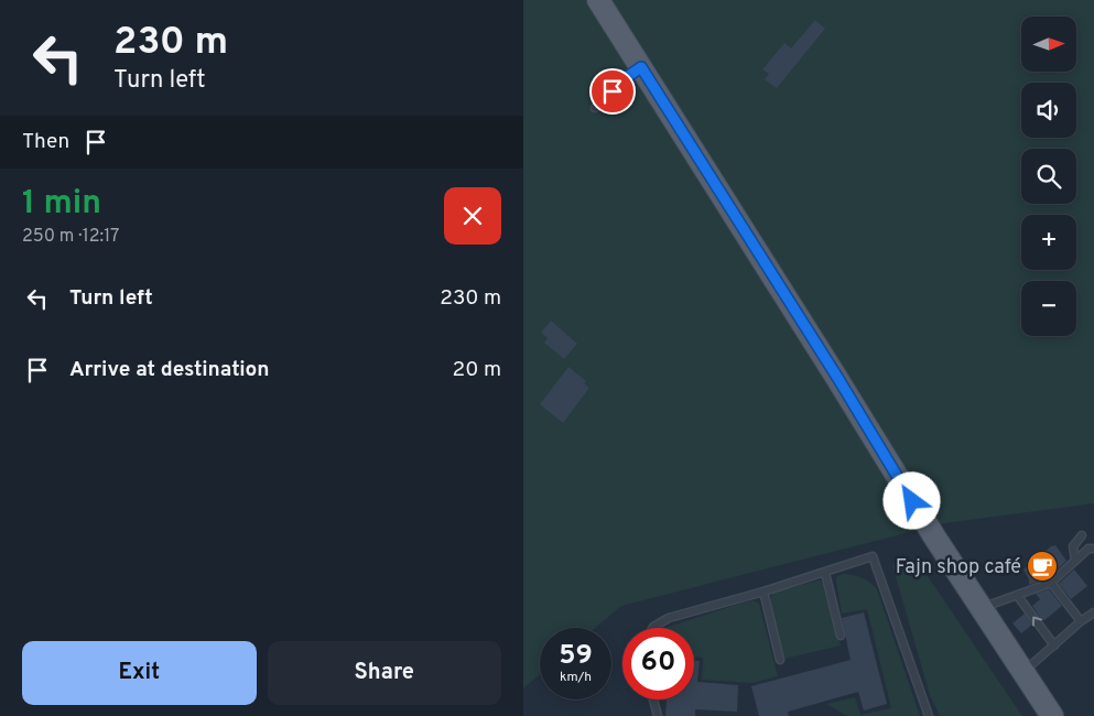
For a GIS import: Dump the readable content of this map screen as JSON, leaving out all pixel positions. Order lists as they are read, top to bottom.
{
  "places": {
    "cafe": ["Fajn shop café"]
  },
  "north": "right",
  "page": {
    "turn": ["230 m", "Turn left"],
    "map_buttons": ["+", "−"],
    "then": "Then",
    "heading": ["1 min", "250 m · 12:17"],
    "list": [
      {
        "name": "Turn left",
        "value": "230 m"
      },
      {
        "name": "Arrive at destination",
        "value": "20 m"
      }
    ],
    "speed": "59 km/h",
    "limit": "60",
    "buttons": ["Exit", "Share"]
  }
}
